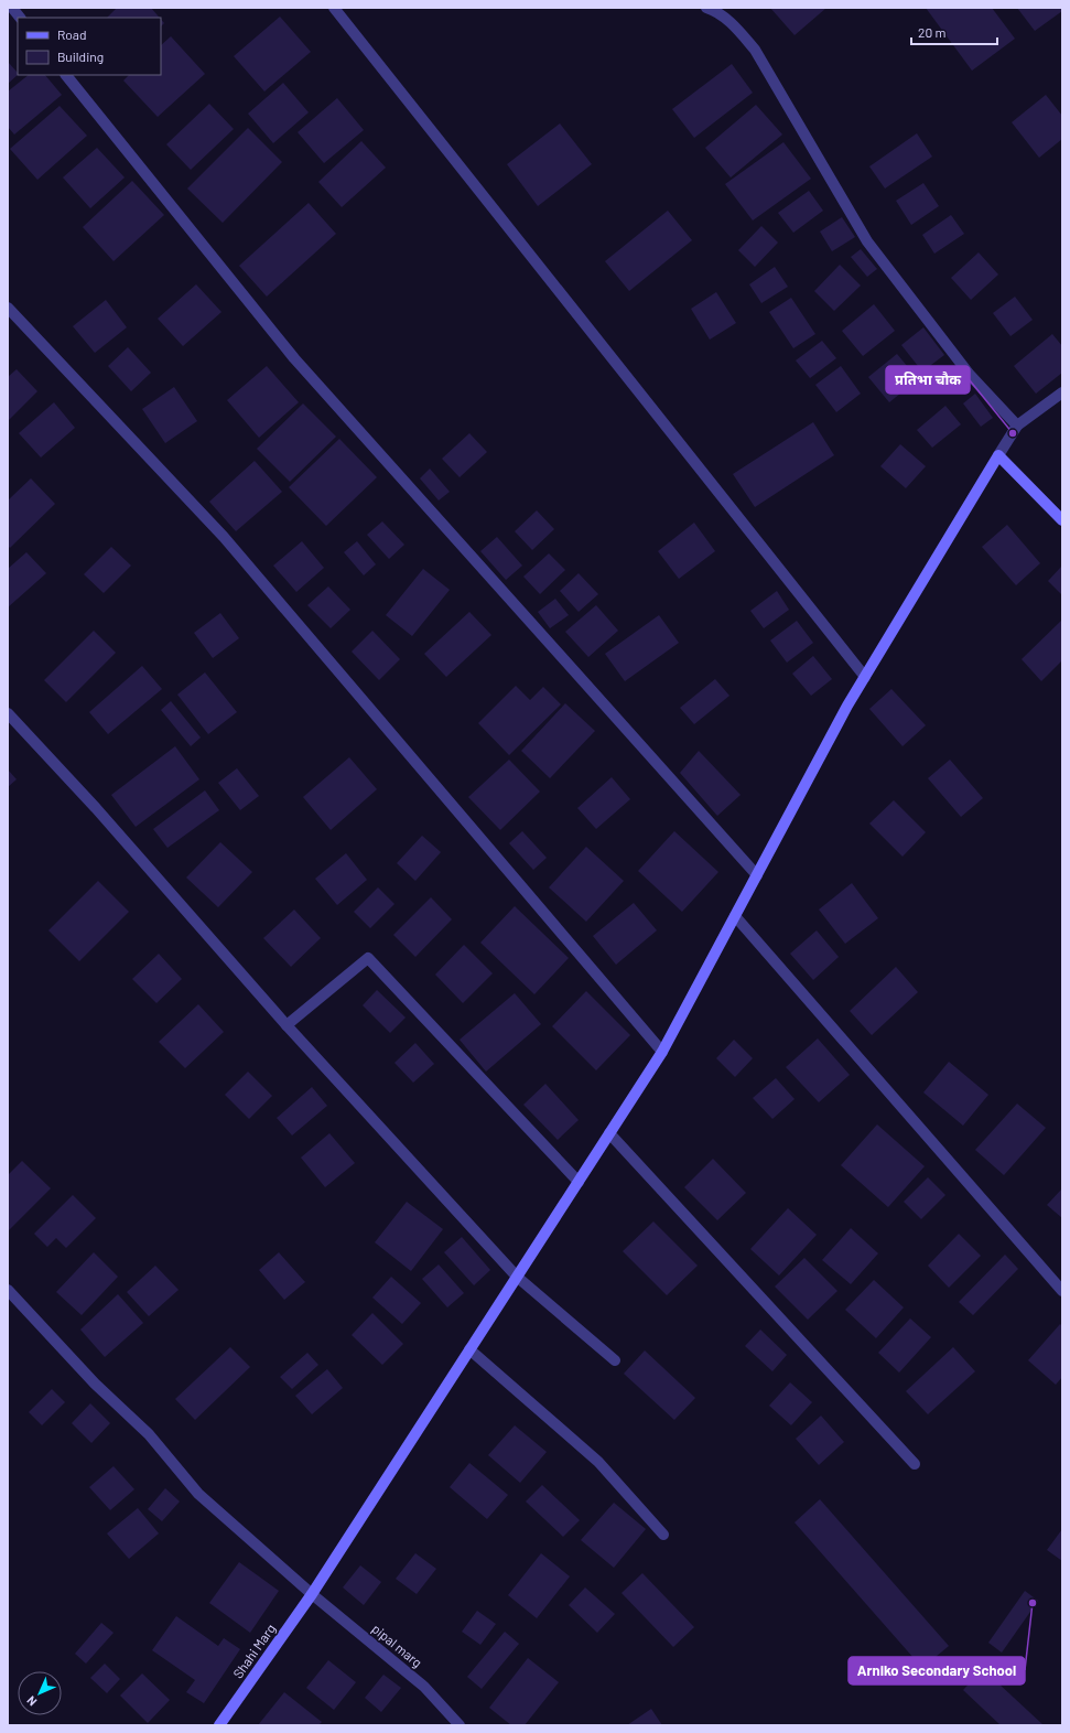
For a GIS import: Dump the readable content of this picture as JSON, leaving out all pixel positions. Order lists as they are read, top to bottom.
{
  "streets": {
    "street": ["pipal marg", "Shahi Marg"]
  },
  "crossings": [
    ["pipal marg", "Shahi Marg"]
  ],
  "places": ["प्रतिभा चौक", "Arniko Secondary School"],
  "legend": ["Road", "Building"],
  "scale_bar": "20 m",
  "north": "bottom left"
}
